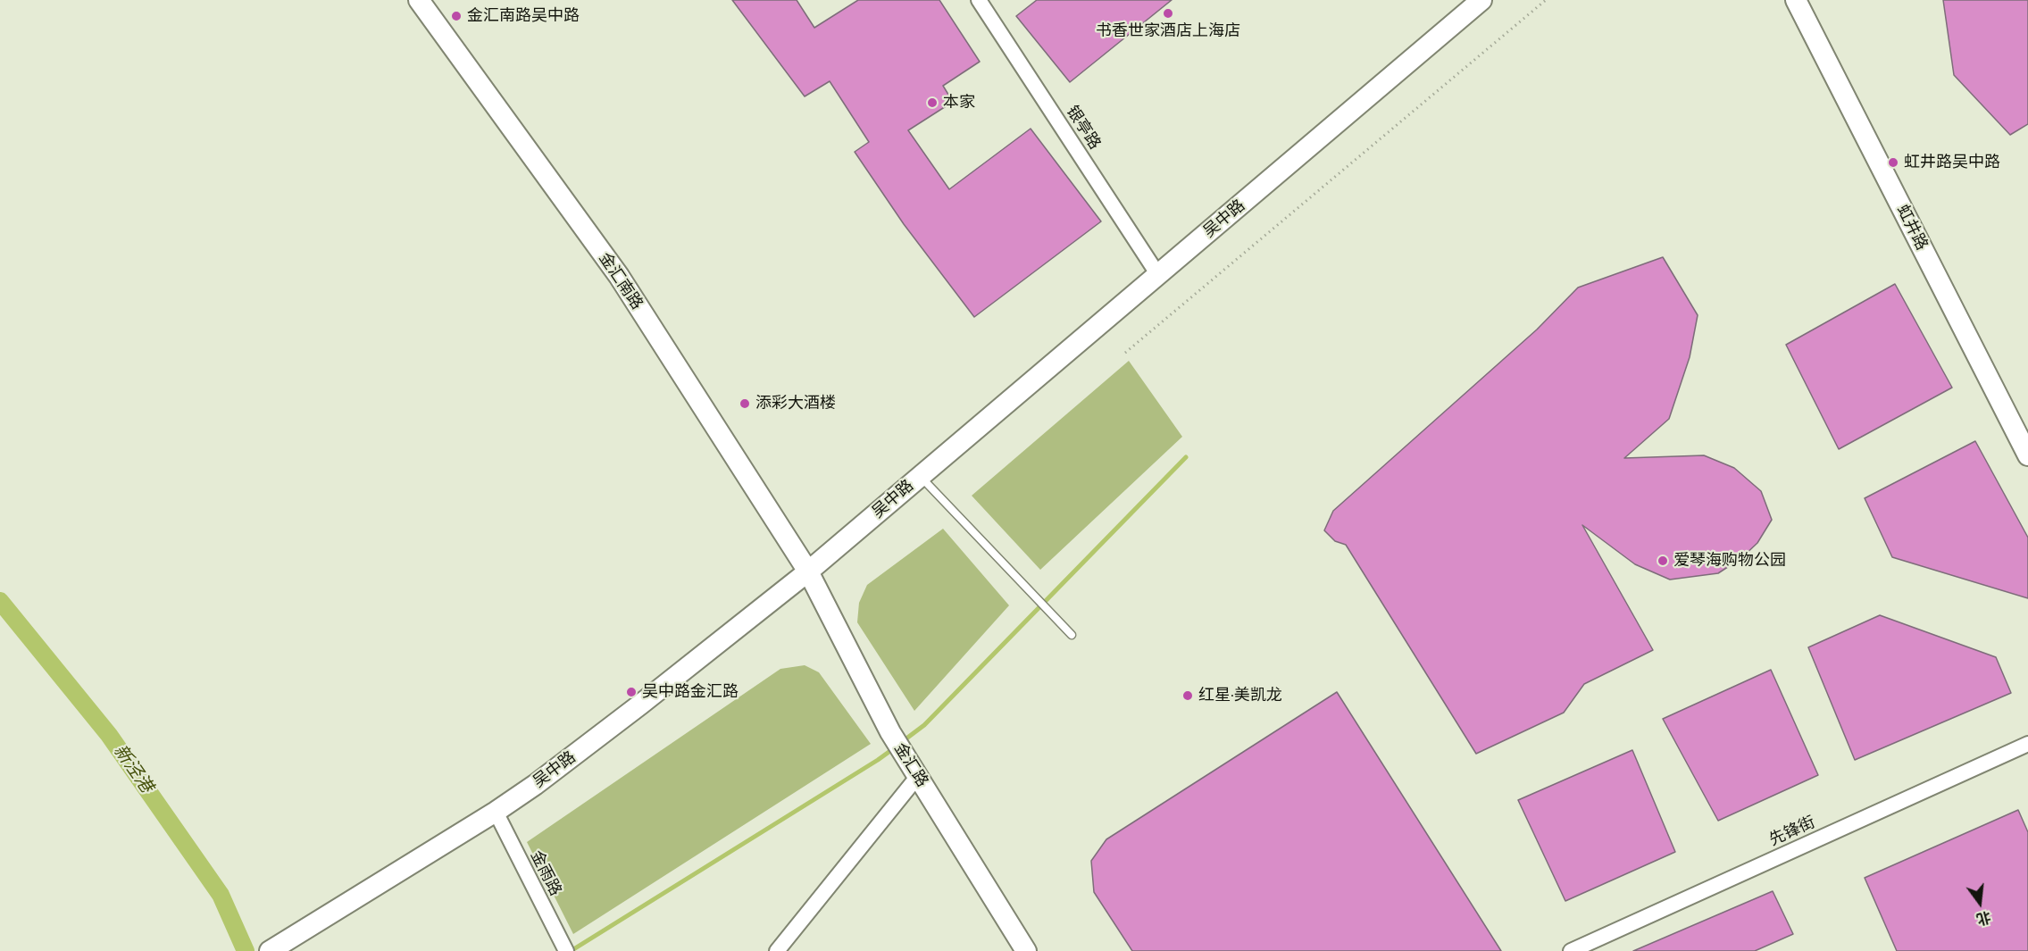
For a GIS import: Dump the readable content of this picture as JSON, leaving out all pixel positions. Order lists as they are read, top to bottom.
{
  "streets": {
    "street": [
      "银亭路",
      "吴中路",
      "虹井路",
      "金汇南路",
      "金汇路",
      "先锋街",
      "金雨路"
    ]
  },
  "crossings": [
    ["银亭路", "吴中路"],
    ["吴中路", "金汇南路"],
    ["吴中路", "金汇路"],
    ["吴中路", "金雨路"],
    ["金汇南路", "金汇路"]
  ],
  "water": ["新泾港"],
  "places": [
    "书香世家酒店上海店",
    "金汇南路吴中路",
    "本家",
    "虹井路吴中路",
    "添彩大酒楼",
    "爱琴海购物公园",
    "吴中路金汇路",
    "红星·美凯龙"
  ],
  "north": "bottom"
}
